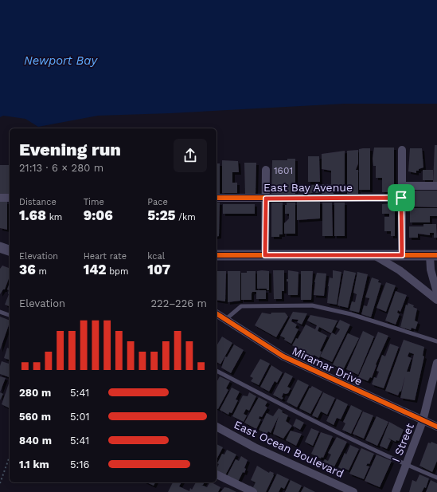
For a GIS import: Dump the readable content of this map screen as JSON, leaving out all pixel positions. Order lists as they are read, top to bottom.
{
  "streets": {
    "street": [
      "East Bay Avenue",
      "Miramar Drive",
      "I Street",
      "East Ocean Boulevard"
    ]
  },
  "crossings": [
    ["Miramar Drive", "I Street"]
  ],
  "water": ["Newport Bay"],
  "house_numbers": ["1601"],
  "page": {
    "heading": ["Evening run", "21:13 · 6 × 280 m"],
    "stats": [
      ["Distance", "1.68 km"],
      ["Time", "9:06"],
      ["Pace", "5:25 /km"],
      ["Elevation", "36 m"],
      ["Heart rate", "142 bpm"],
      ["kcal", "107"]
    ],
    "chart": ["Elevation", "222–226 m"],
    "list": [
      {
        "name": "280 m",
        "note": "5:41"
      },
      {
        "name": "560 m",
        "note": "5:01"
      },
      {
        "name": "840 m",
        "note": "5:41"
      },
      {
        "name": "1.1 km",
        "note": "5:16"
      }
    ]
  }
}
